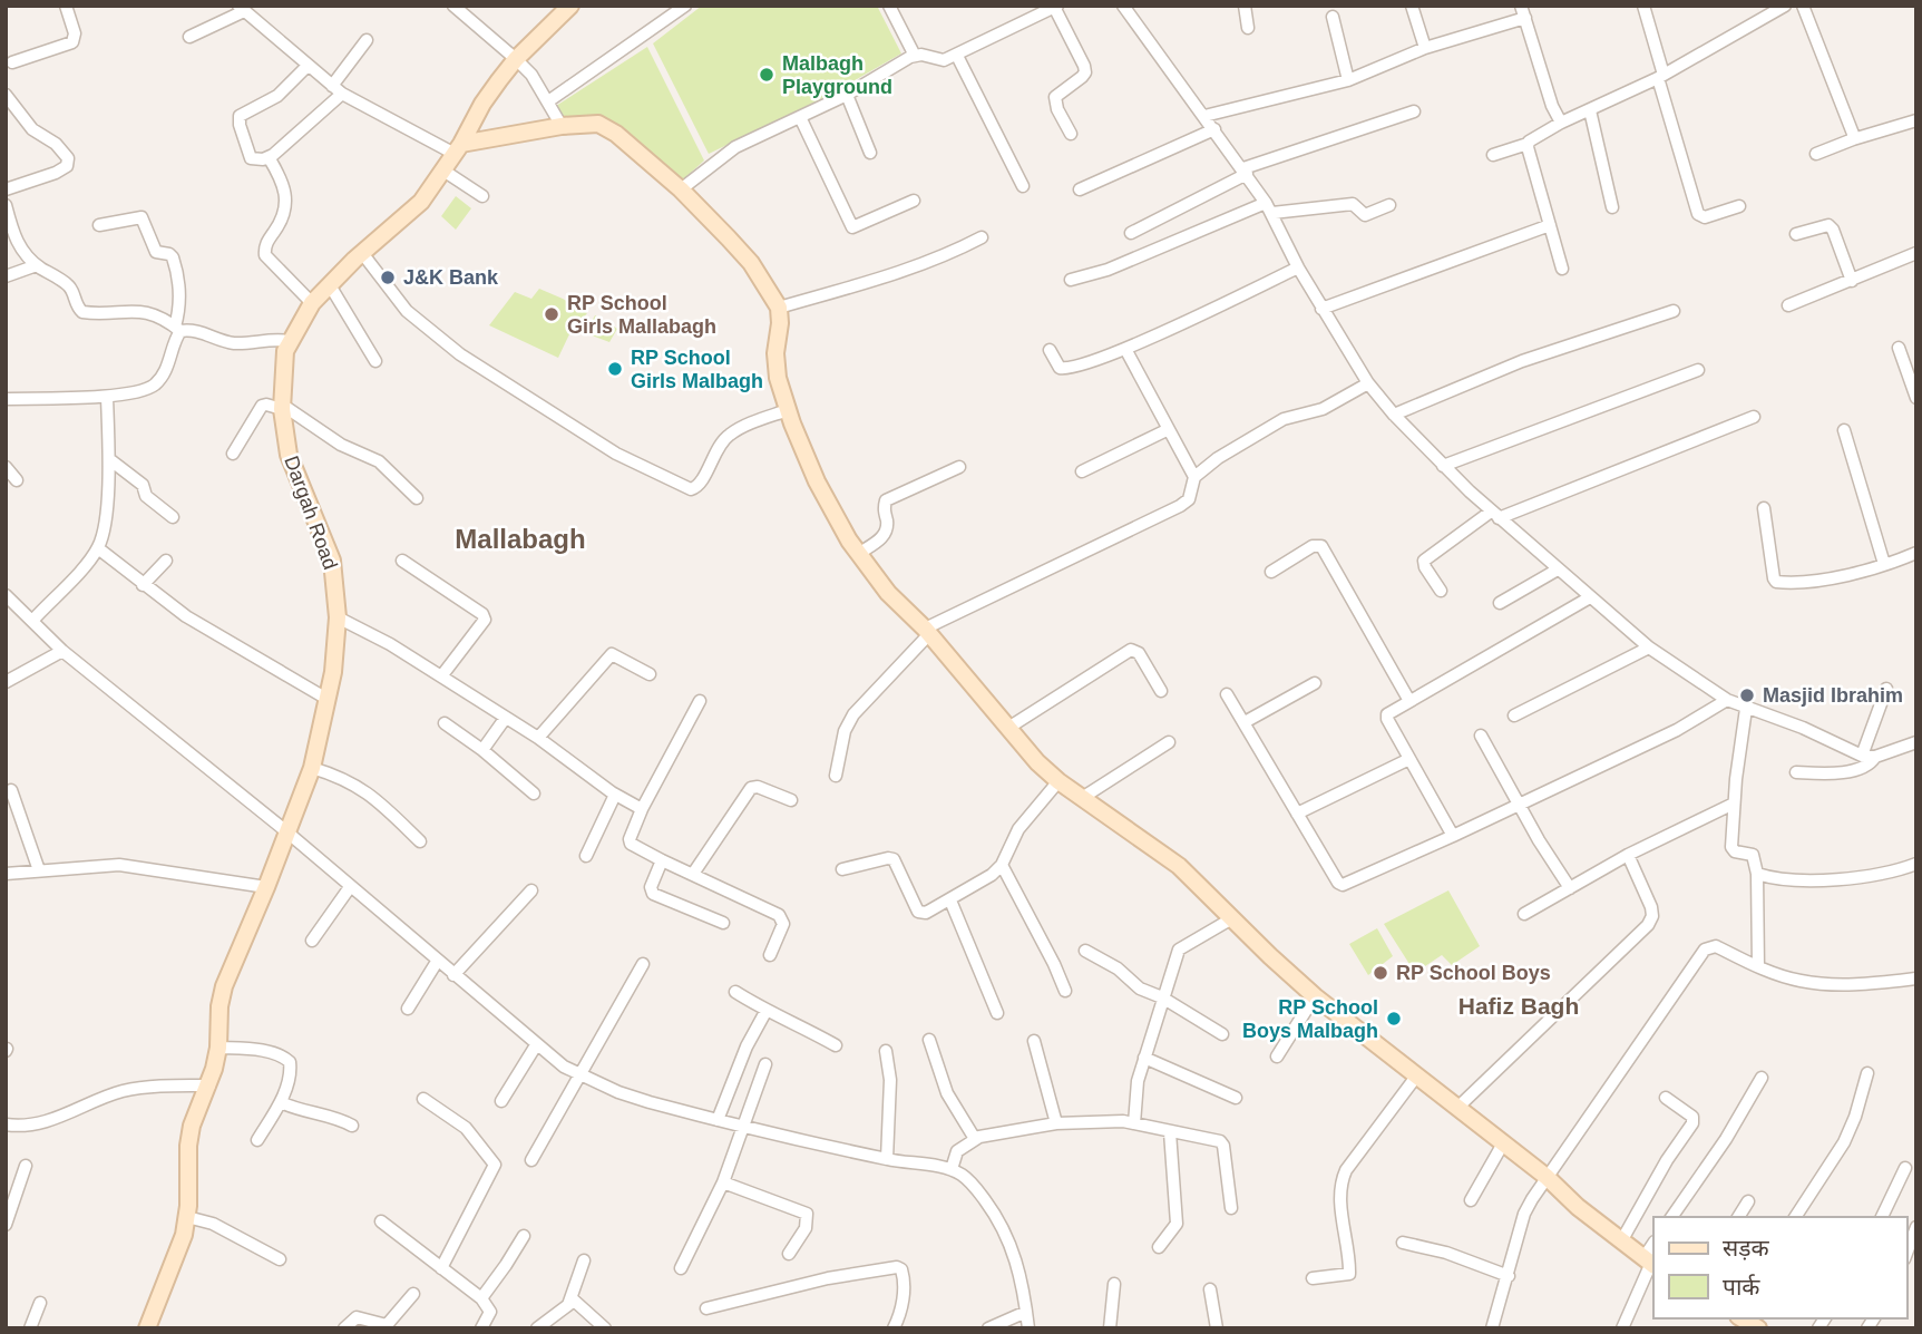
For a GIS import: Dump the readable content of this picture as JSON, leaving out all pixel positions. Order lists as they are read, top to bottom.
{
  "streets": {
    "street": ["Dargah Road"]
  },
  "districts": ["Mallabagh", "Hafiz Bagh"],
  "places": [
    "Malbagh Playground",
    "J&K Bank",
    "RP School Girls Mallabagh",
    "RP School Girls Malbagh",
    "Masjid Ibrahim",
    "RP School Boys",
    "RP School Boys Malbagh"
  ],
  "legend": ["सड़क", "पार्क"]
}
